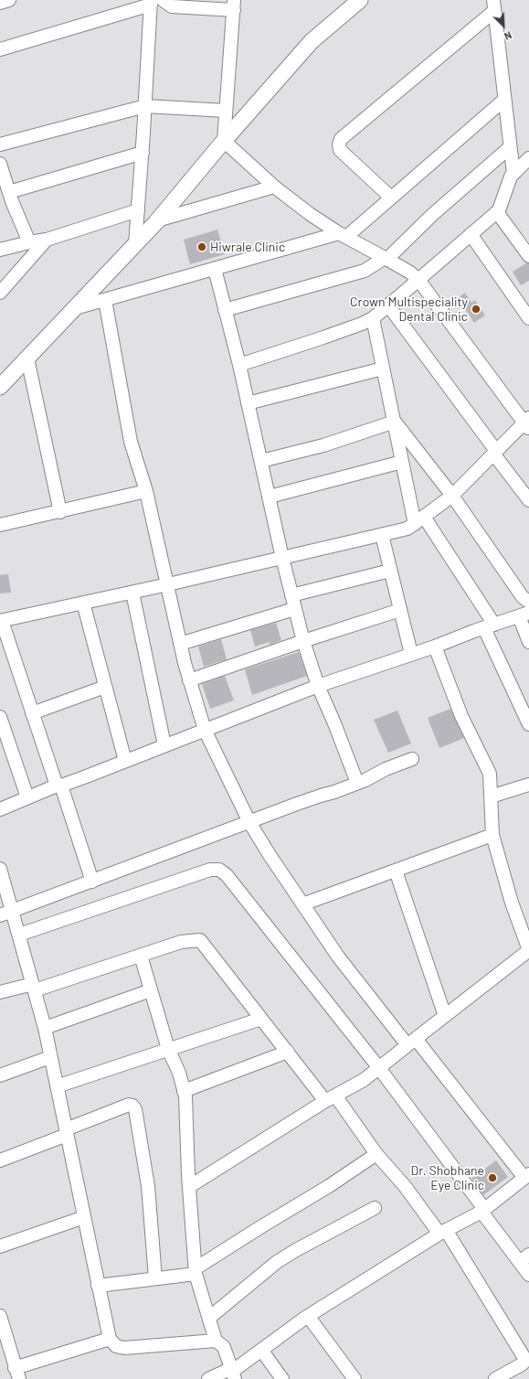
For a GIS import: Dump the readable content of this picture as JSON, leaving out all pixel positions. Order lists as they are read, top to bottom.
{
  "places": ["Hiwrale Clinic", "Crown Multispeciality Dental Clinic", "Dr. Shobhane Eye Clinic"],
  "north": "bottom right"
}
